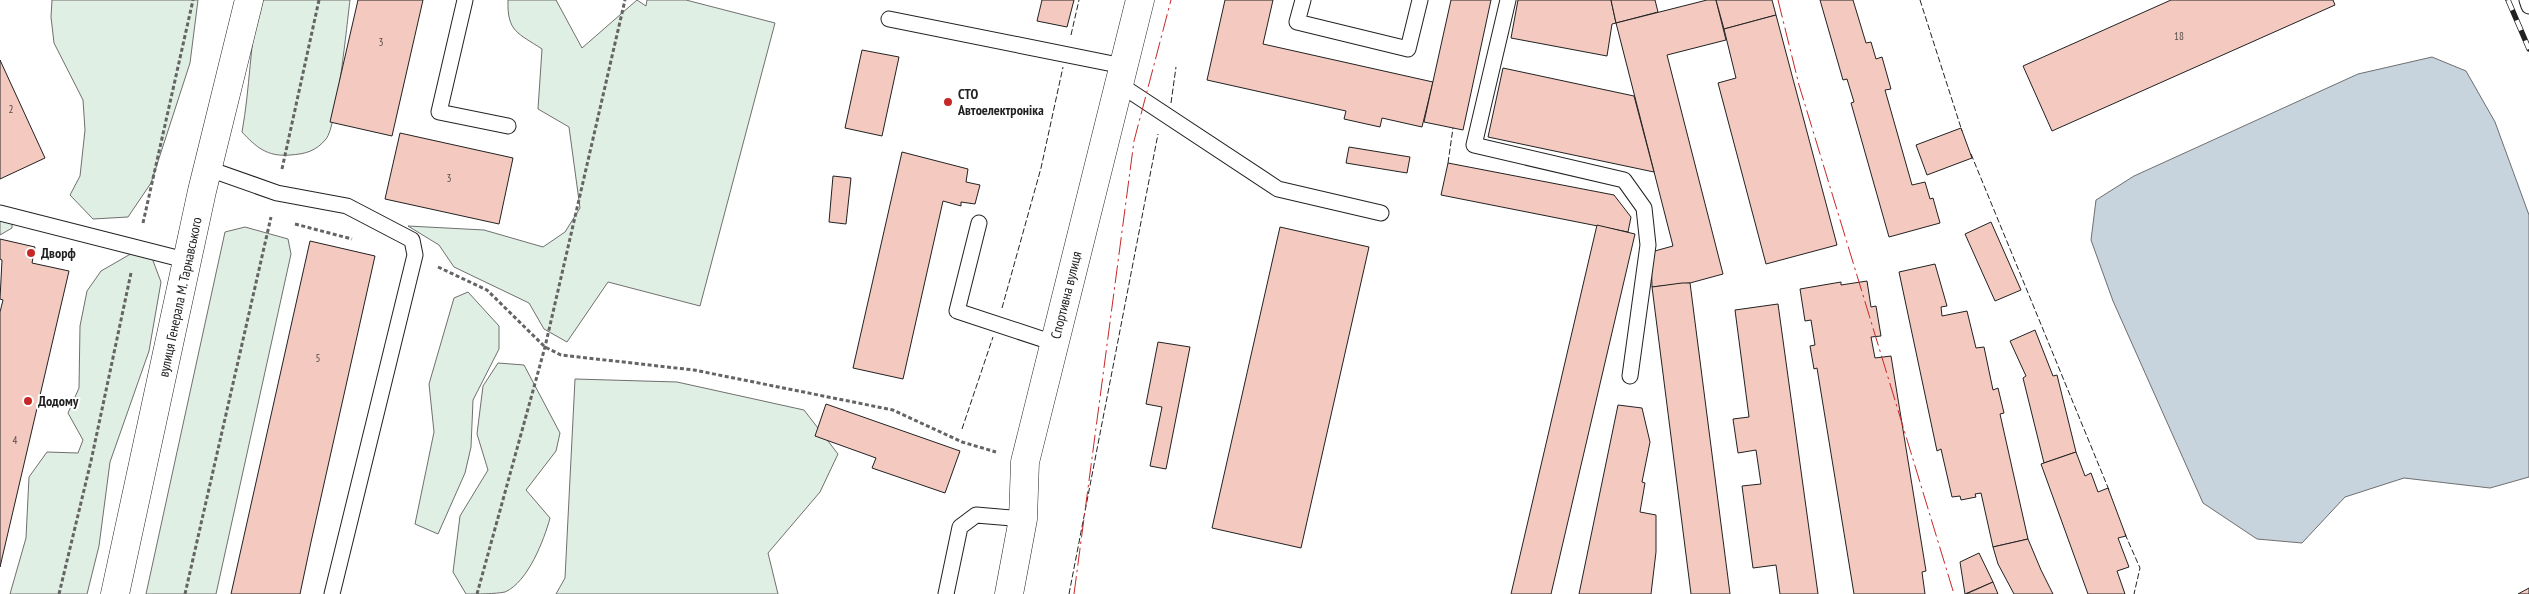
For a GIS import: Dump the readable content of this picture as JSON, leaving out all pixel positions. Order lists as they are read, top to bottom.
{
  "streets": {
    "main road": ["Спортивна вулиця", "вулиця Генерала М. Тарнавського"]
  },
  "places": ["СТО Автоелектроніка", "Дворф", "Додому"],
  "house_numbers": [
    "18",
    "3",
    "2",
    "3",
    "5",
    "4"
  ]
}
